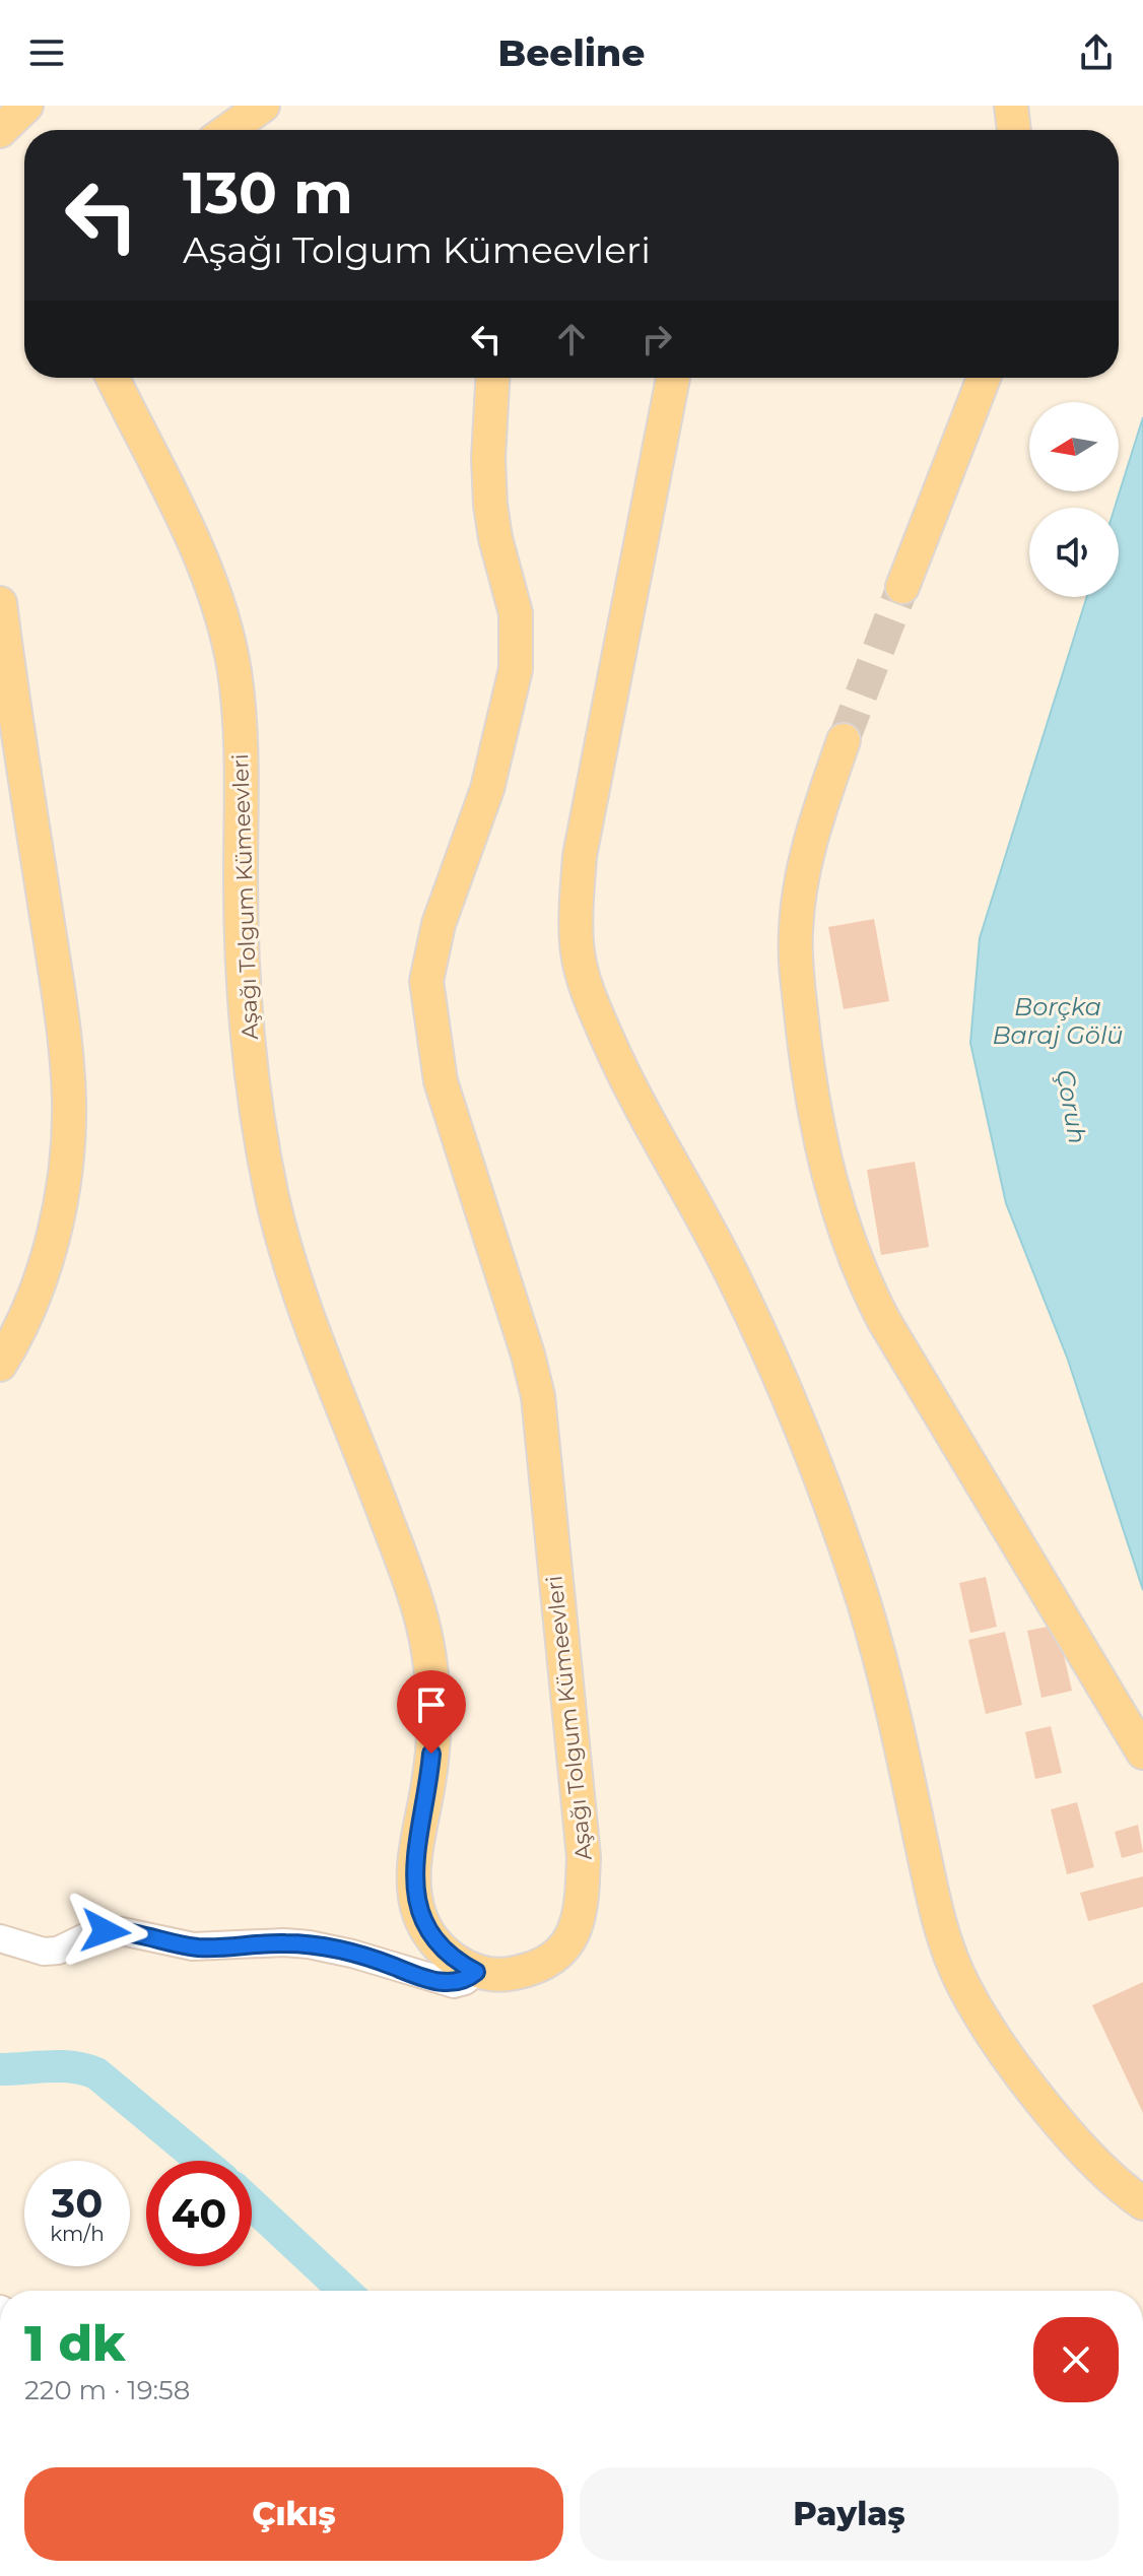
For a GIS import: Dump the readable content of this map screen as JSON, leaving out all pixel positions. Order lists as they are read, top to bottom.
{
  "streets": {
    "main road": ["Aşağı Tolgum Kümeevleri"]
  },
  "water": ["Borçka Baraj Gölü", "Çoruh"],
  "north": "left",
  "page": {
    "header": "Beeline",
    "turn": ["130 m", "Aşağı Tolgum Kümeevleri"],
    "speed": "30 km/h",
    "limit": "40",
    "heading": ["1 dk", "220 m · 19:58"],
    "buttons": ["Çıkış", "Paylaş"]
  }
}
